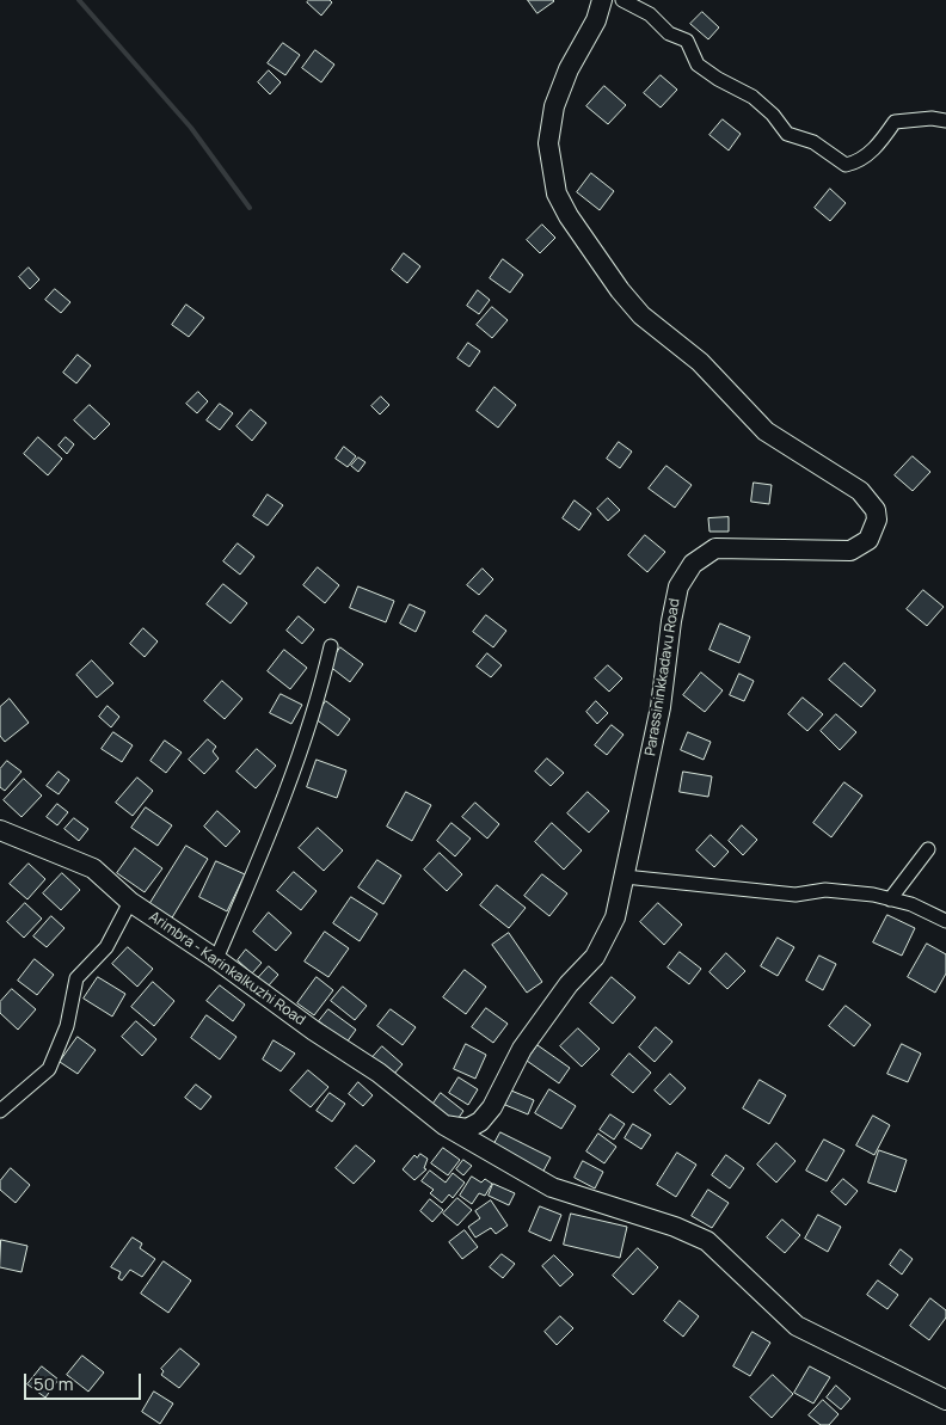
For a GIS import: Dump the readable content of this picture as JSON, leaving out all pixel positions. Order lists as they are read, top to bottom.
{
  "streets": {
    "main road": ["Parassininkkadavu Road", "Arimbra - Karinkalkuzhi Road"]
  },
  "crossings": [
    ["Parassininkkadavu Road", "Arimbra - Karinkalkuzhi Road"]
  ],
  "scale_bar": "50 m"
}
